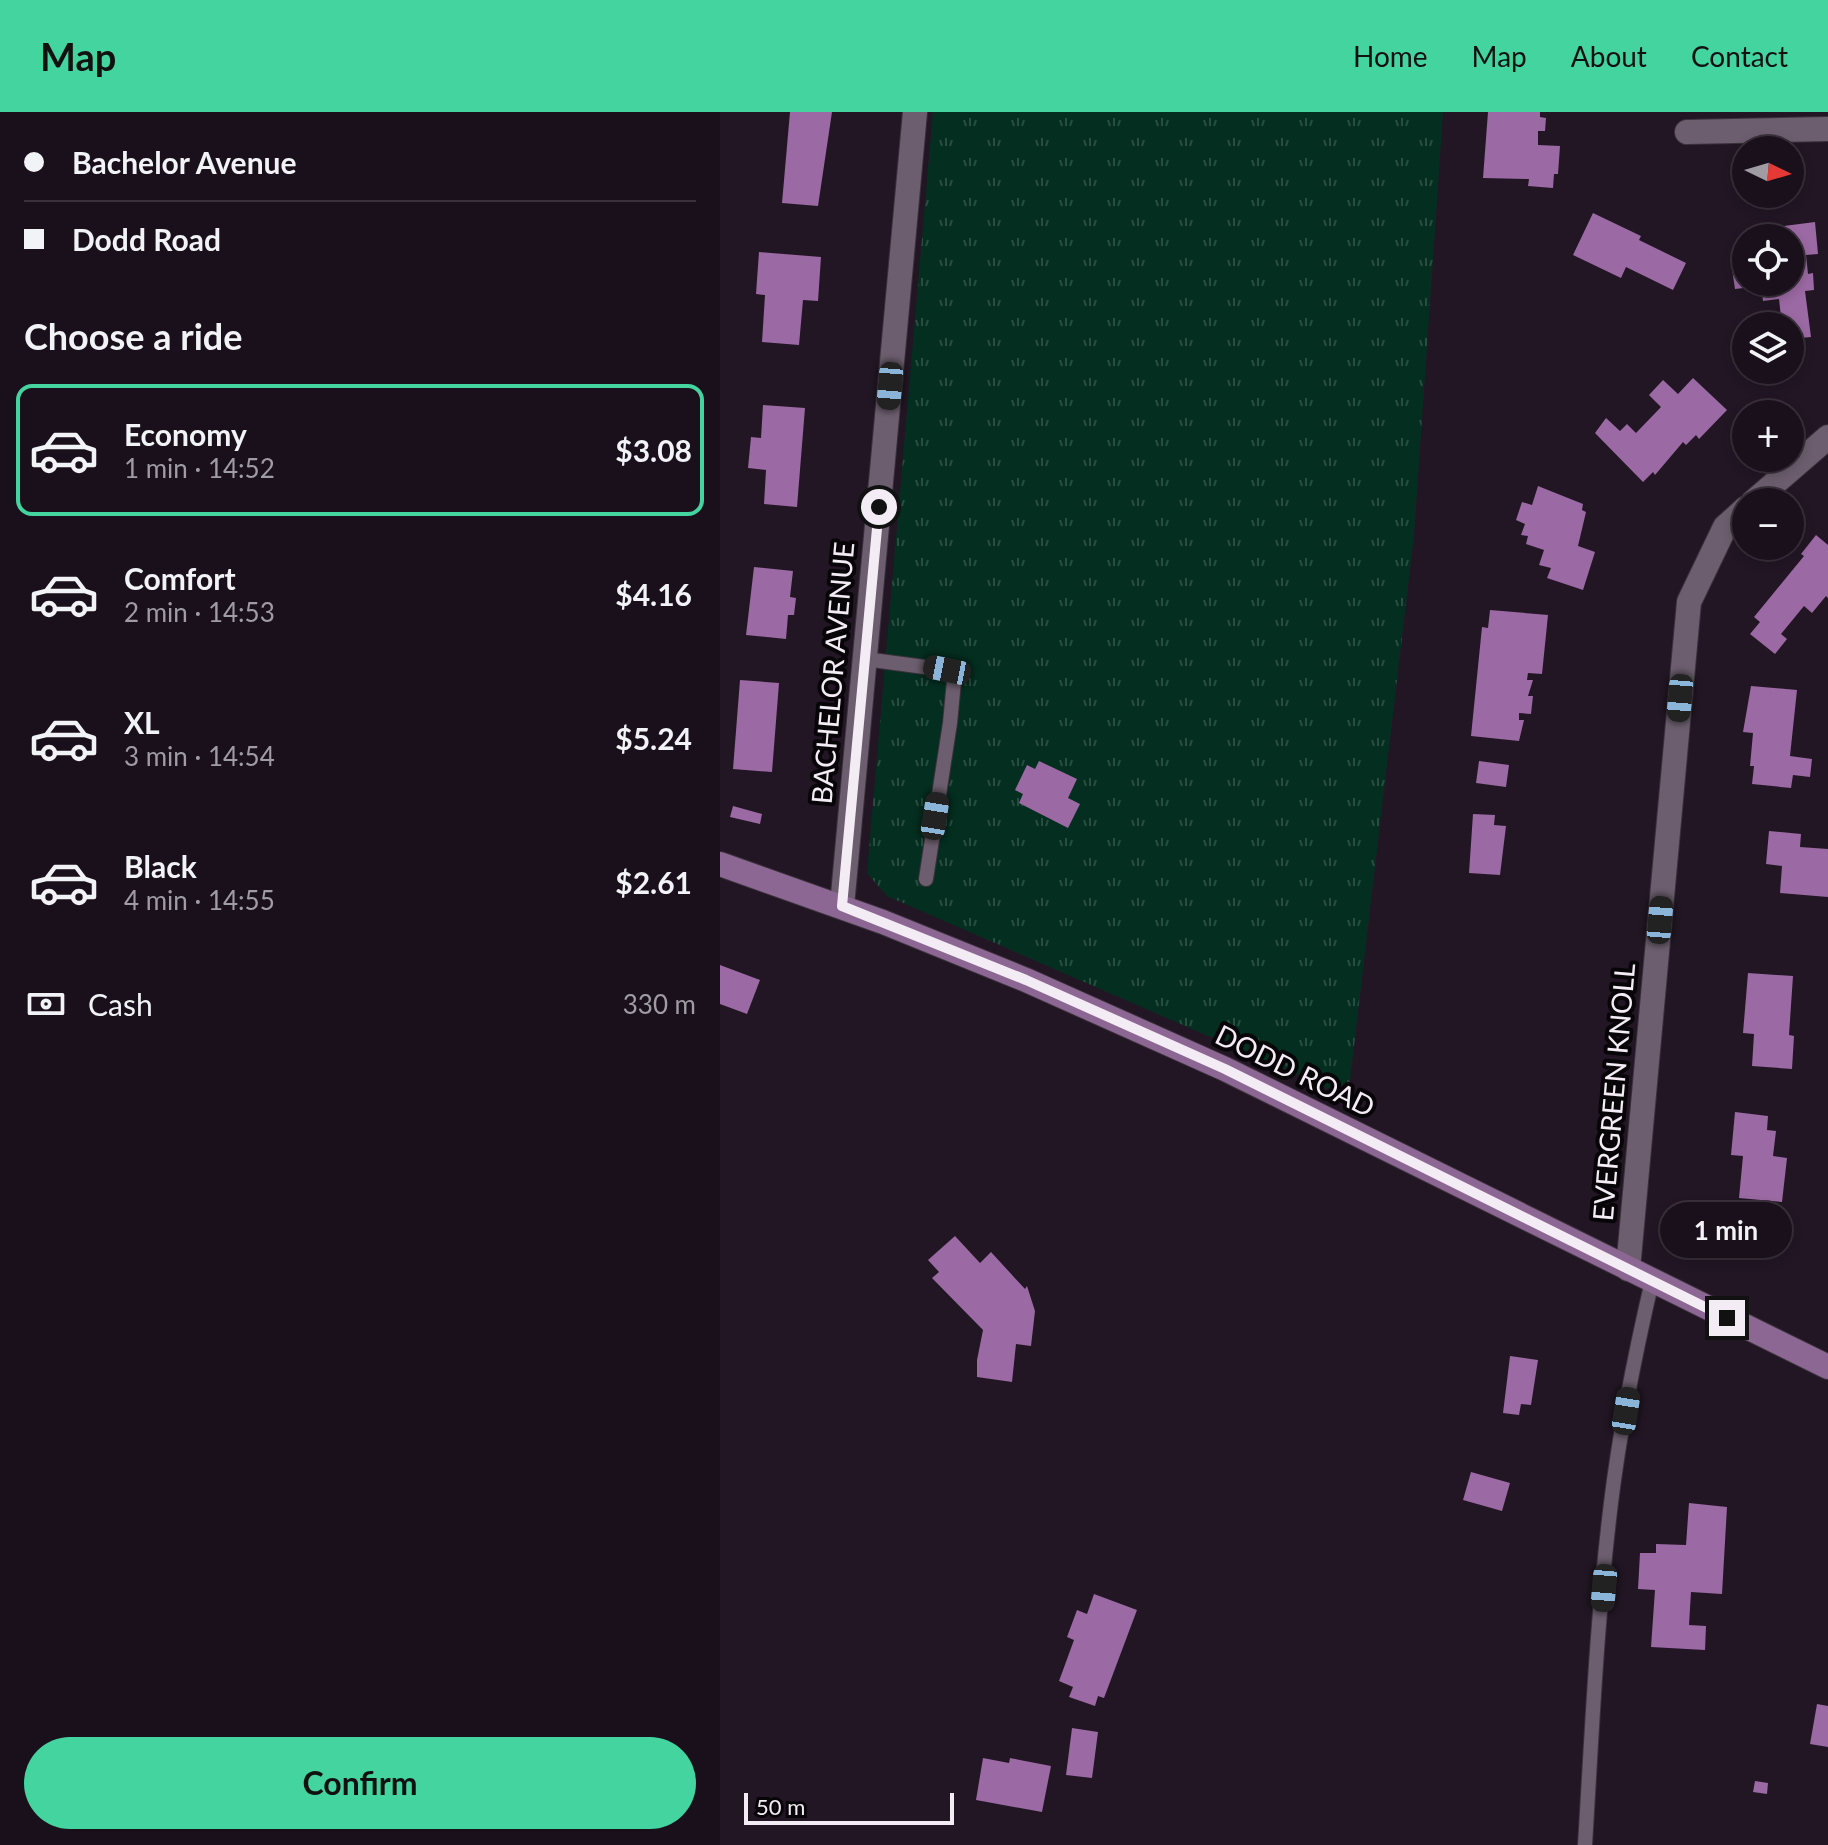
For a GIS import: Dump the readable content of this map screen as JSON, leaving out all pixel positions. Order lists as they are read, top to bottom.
{
  "streets": {
    "main road": ["DODD ROAD"],
    "street": ["BACHELOR AVENUE", "EVERGREEN KNOLL"]
  },
  "crossings": [
    ["BACHELOR AVENUE", "DODD ROAD"],
    ["DODD ROAD", "EVERGREEN KNOLL"]
  ],
  "scale_bar": "50 m",
  "north": "right",
  "page": {
    "header": "Map",
    "nav": [
      "Home",
      "Map",
      "About",
      "Contact"
    ],
    "banner": ["Bachelor Avenue", "Dodd Road"],
    "map_buttons": ["+", "−"],
    "heading": "Choose a ride",
    "list": [
      {
        "name": "Economy",
        "note": "1 min · 14:52",
        "value": "$3.08"
      },
      {
        "name": "Comfort",
        "note": "2 min · 14:53",
        "value": "$4.16"
      },
      {
        "name": "XL",
        "note": "3 min · 14:54",
        "value": "$5.24"
      },
      {
        "name": "Black",
        "note": "4 min · 14:55",
        "value": "$2.61"
      }
    ],
    "pay": ["Cash", "330 m"],
    "bubble": "1 min",
    "buttons": "Confirm",
    "scale": "50 m"
  }
}
